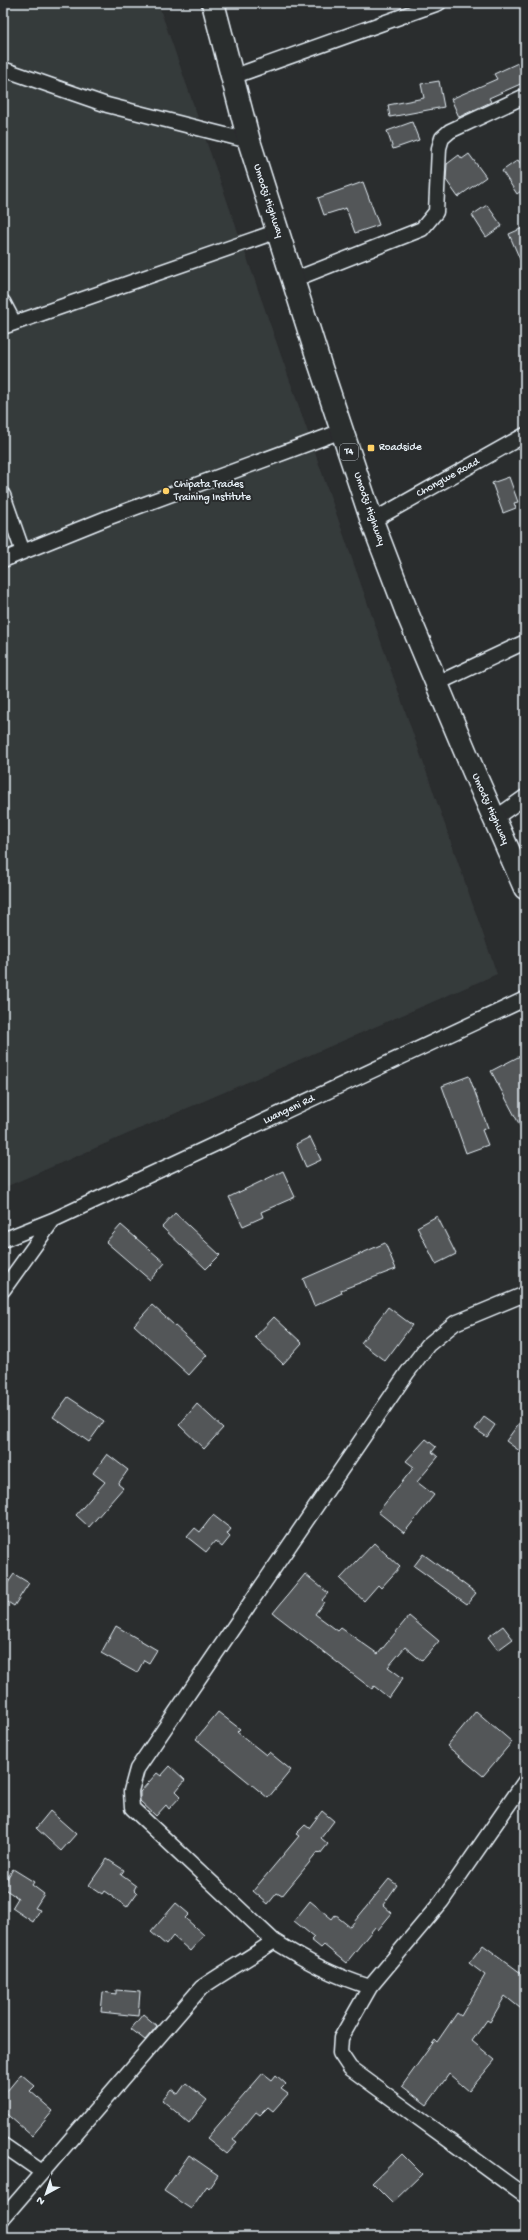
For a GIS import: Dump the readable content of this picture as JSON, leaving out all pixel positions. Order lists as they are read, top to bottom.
{
  "streets": {
    "highway": ["Umodzi Highway", "T4"],
    "street": ["Chongwe Road", "Luangeni Rd"]
  },
  "crossings": [
    ["Umodzi Highway", "Chongwe Road"]
  ],
  "places": {
    "transit": ["Roadside"],
    "other": ["Chipata Trades Training Institute"]
  },
  "north": "bottom left"
}
